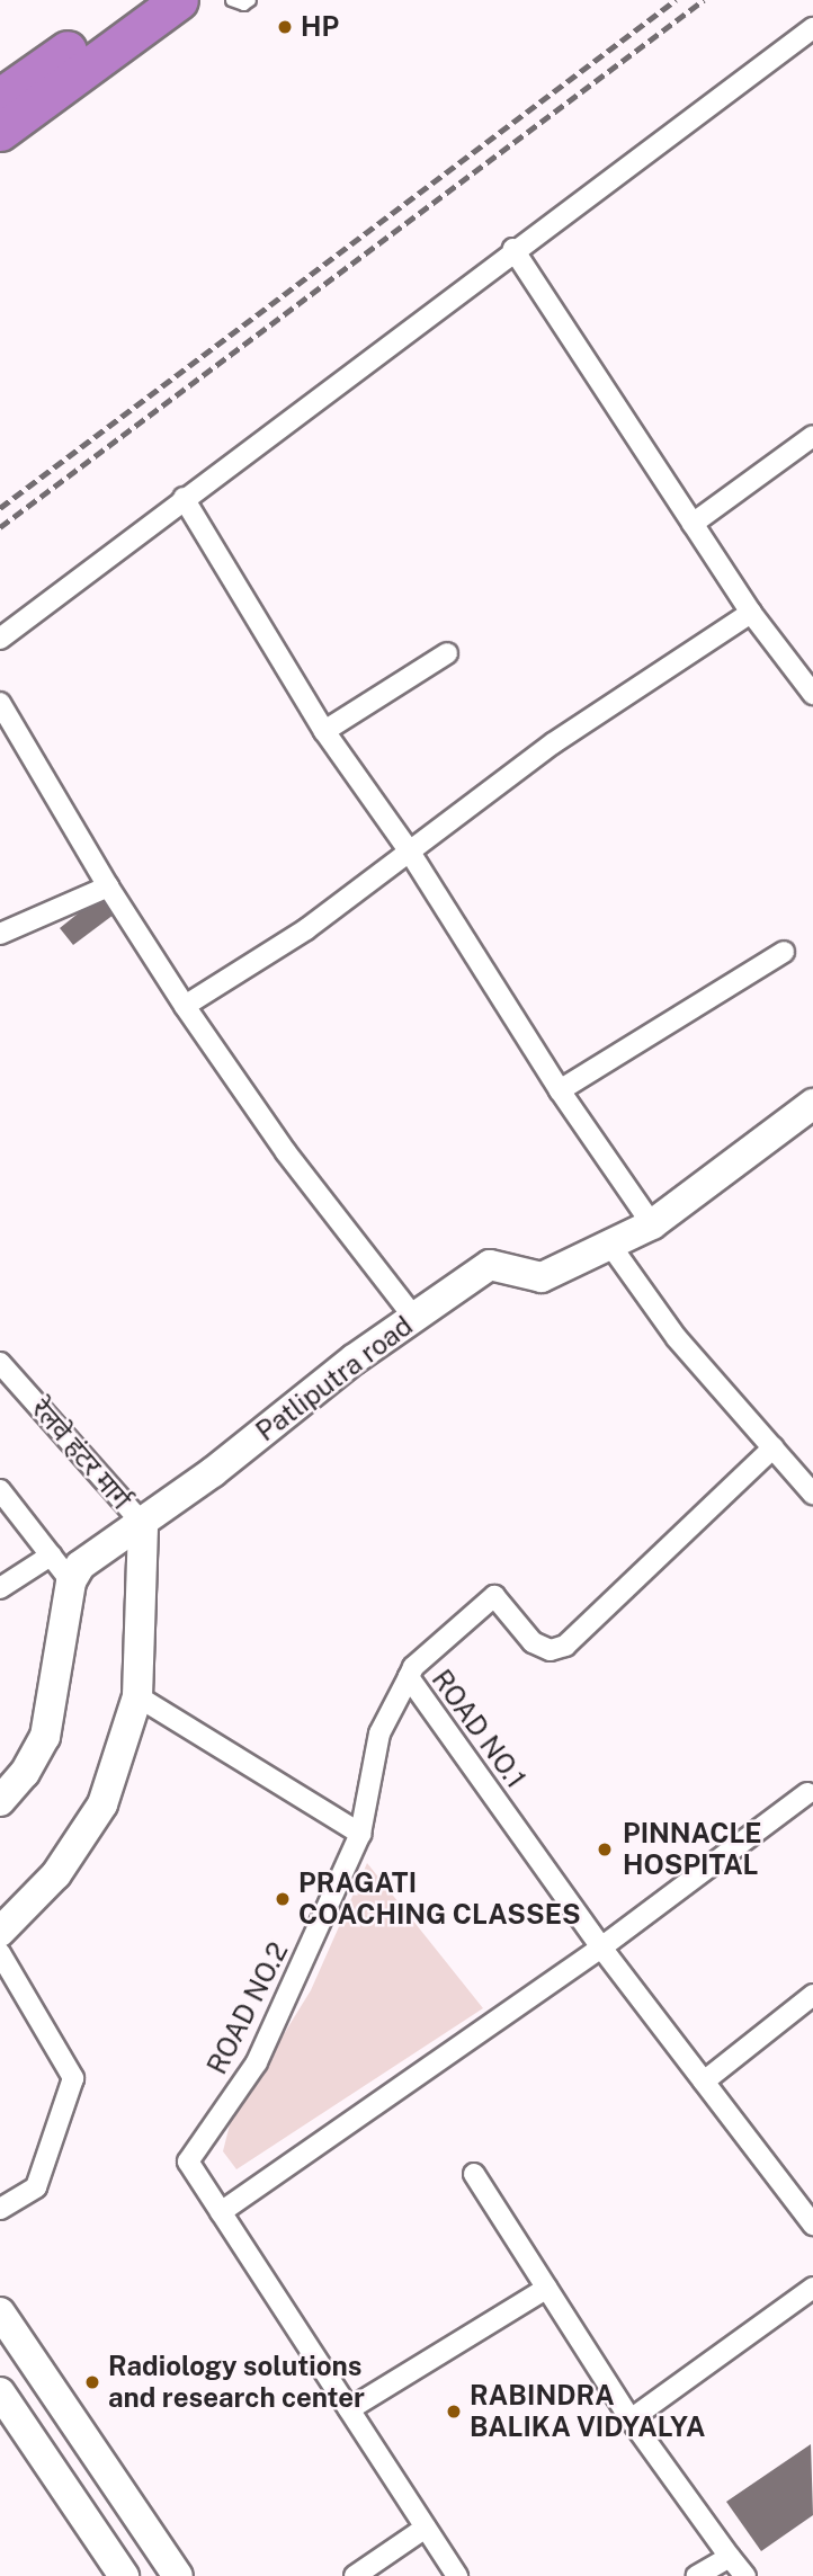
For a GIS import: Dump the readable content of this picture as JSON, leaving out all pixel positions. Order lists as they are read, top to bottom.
{
  "streets": {
    "street": [
      "Patliputra road",
      "रेलवे हंटर मार्ग",
      "ROAD NO.1",
      "ROAD NO.2"
    ]
  },
  "crossings": [
    ["Patliputra road", "रेलवे हंटर मार्ग"],
    ["ROAD NO.1", "ROAD NO.2"]
  ],
  "places": [
    "HP",
    "PINNACLE HOSPITAL",
    "PRAGATI COACHING CLASSES",
    "Radiology solutions and research center",
    "RABINDRA BALIKA VIDYALYA"
  ]
}
